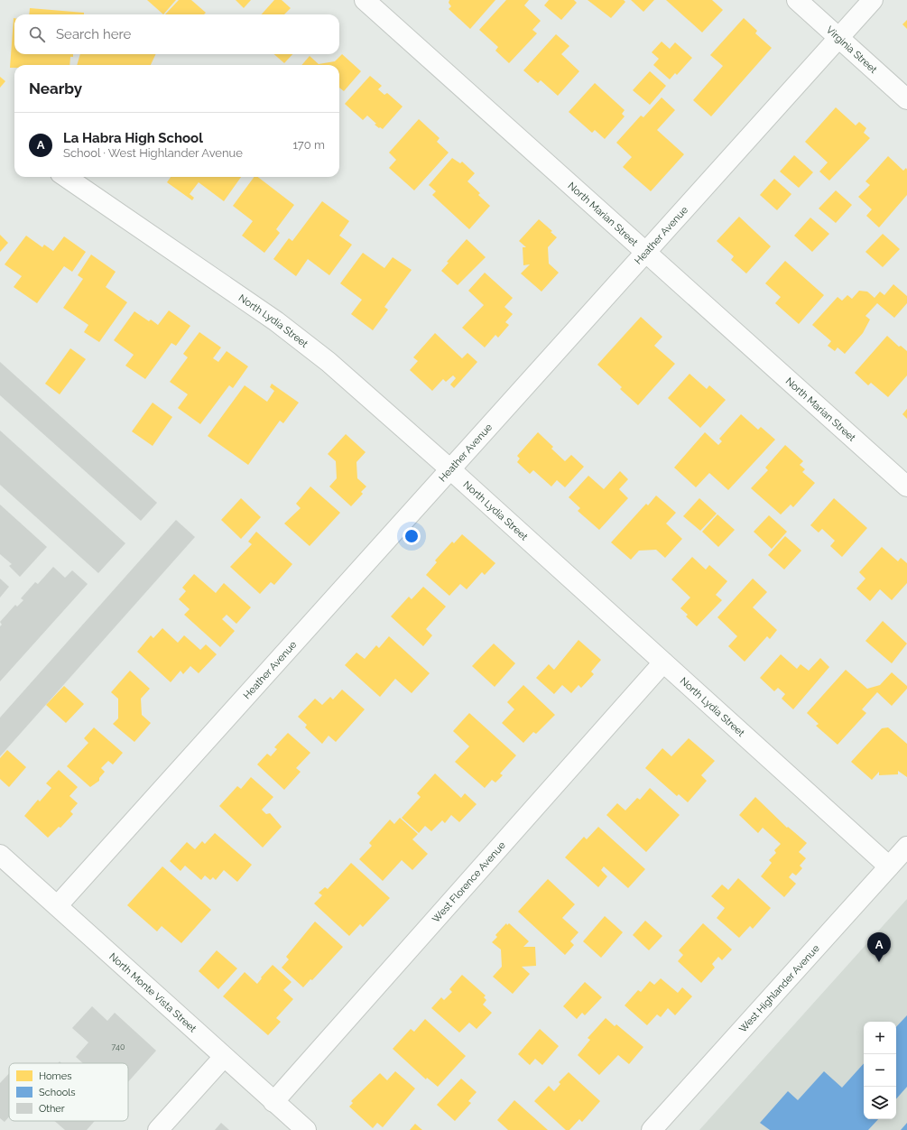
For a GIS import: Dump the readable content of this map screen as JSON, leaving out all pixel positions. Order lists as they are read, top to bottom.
{
  "streets": {
    "street": [
      "Virginia Street",
      "North Marian Street",
      "Heather Avenue",
      "North Lydia Street",
      "West Florence Avenue",
      "West Highlander Avenue",
      "North Monte Vista Street"
    ]
  },
  "crossings": [
    ["Virginia Street", "Heather Avenue"],
    ["North Marian Street", "Heather Avenue"],
    ["Heather Avenue", "North Lydia Street"],
    ["Heather Avenue", "North Monte Vista Street"],
    ["North Lydia Street", "West Florence Avenue"],
    ["North Lydia Street", "West Highlander Avenue"],
    ["West Florence Avenue", "North Monte Vista Street"]
  ],
  "house_numbers": ["740"],
  "legend": ["Homes", "Schools", "Other"],
  "page": {
    "search": "Search here",
    "heading": "Nearby",
    "list": [
      {
        "mark": "A",
        "name": "La Habra High School",
        "note": "School · West Highlander Avenue",
        "value": "170 m"
      }
    ],
    "pins": "A",
    "map_buttons": ["+", "−"]
  }
}
